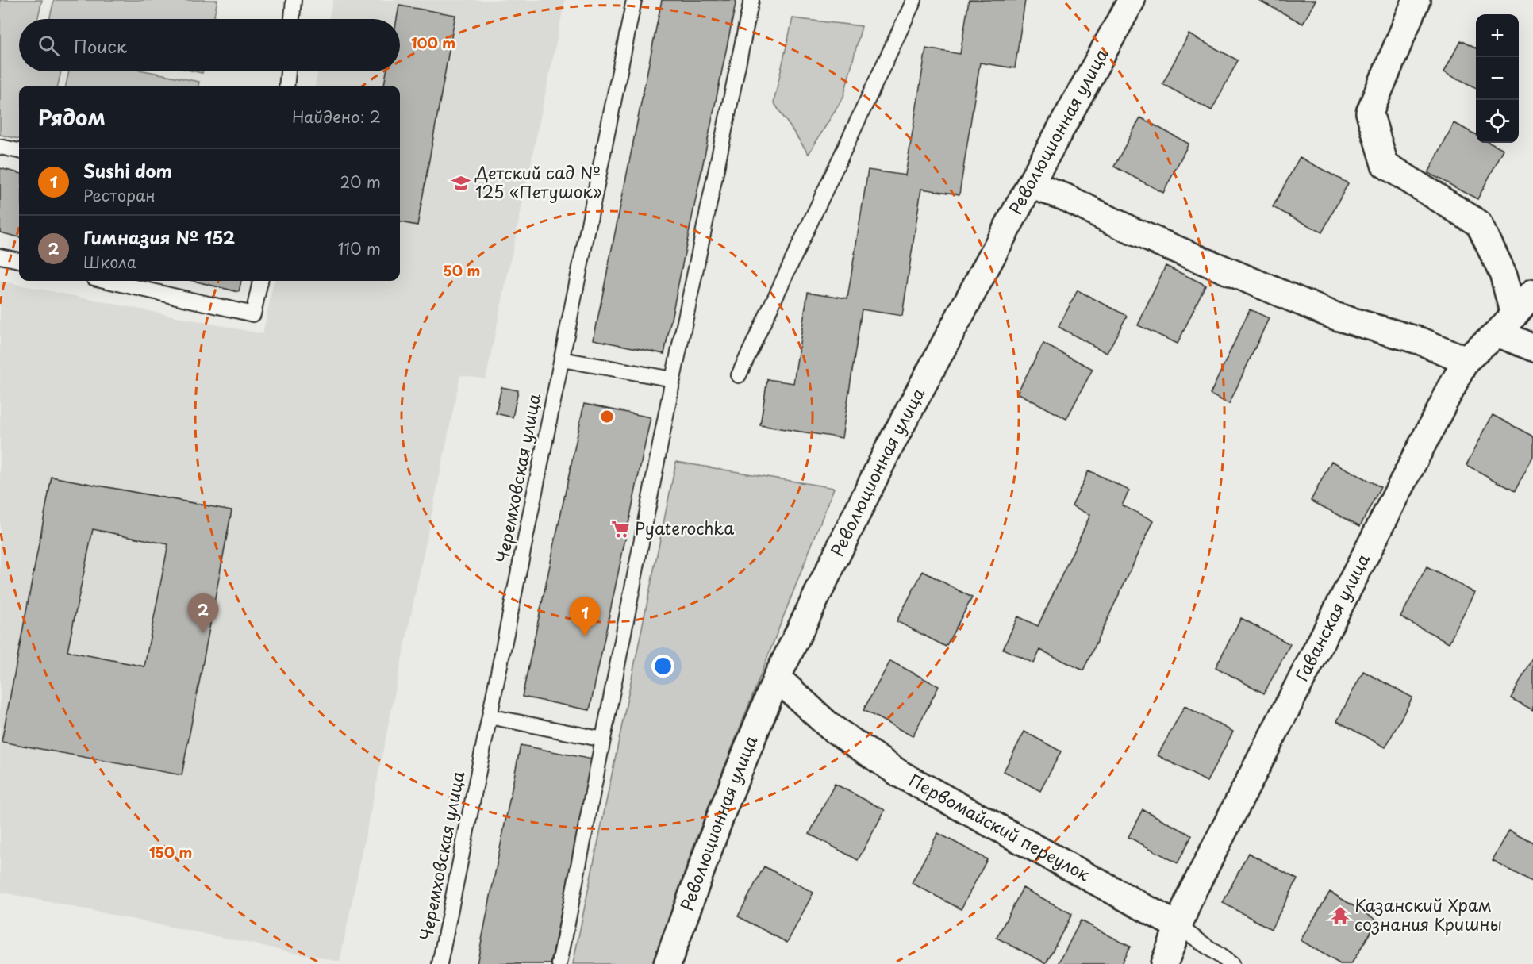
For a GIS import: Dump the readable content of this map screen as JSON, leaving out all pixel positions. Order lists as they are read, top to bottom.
{
  "streets": {
    "street": ["Революционная улица", "Гаванская улица", "Первомайский переулок"],
    "lane": ["Черемховская улица"]
  },
  "crossings": [
    ["Революционная улица", "Первомайский переулок"],
    ["Гаванская улица", "Первомайский переулок"]
  ],
  "places": {
    "school or university": ["Детский сад № 125 «Петушок»"],
    "supermarket": ["Pyaterochka"],
    "temple": ["Казанский Храм сознания Кришны"]
  },
  "page": {
    "map_buttons": ["+", "−"],
    "search": "Поиск",
    "heading": ["Рядом", "Найдено: 2"],
    "list": [
      {
        "mark": "1",
        "name": "Sushi dom",
        "note": "Ресторан",
        "value": "20 m"
      },
      {
        "mark": "2",
        "name": "Гимназия № 152",
        "note": "Школа",
        "value": "110 m"
      }
    ],
    "pins": ["2", "1"]
  },
  "rings": ["100 m", "50 m", "150 m"]
}
